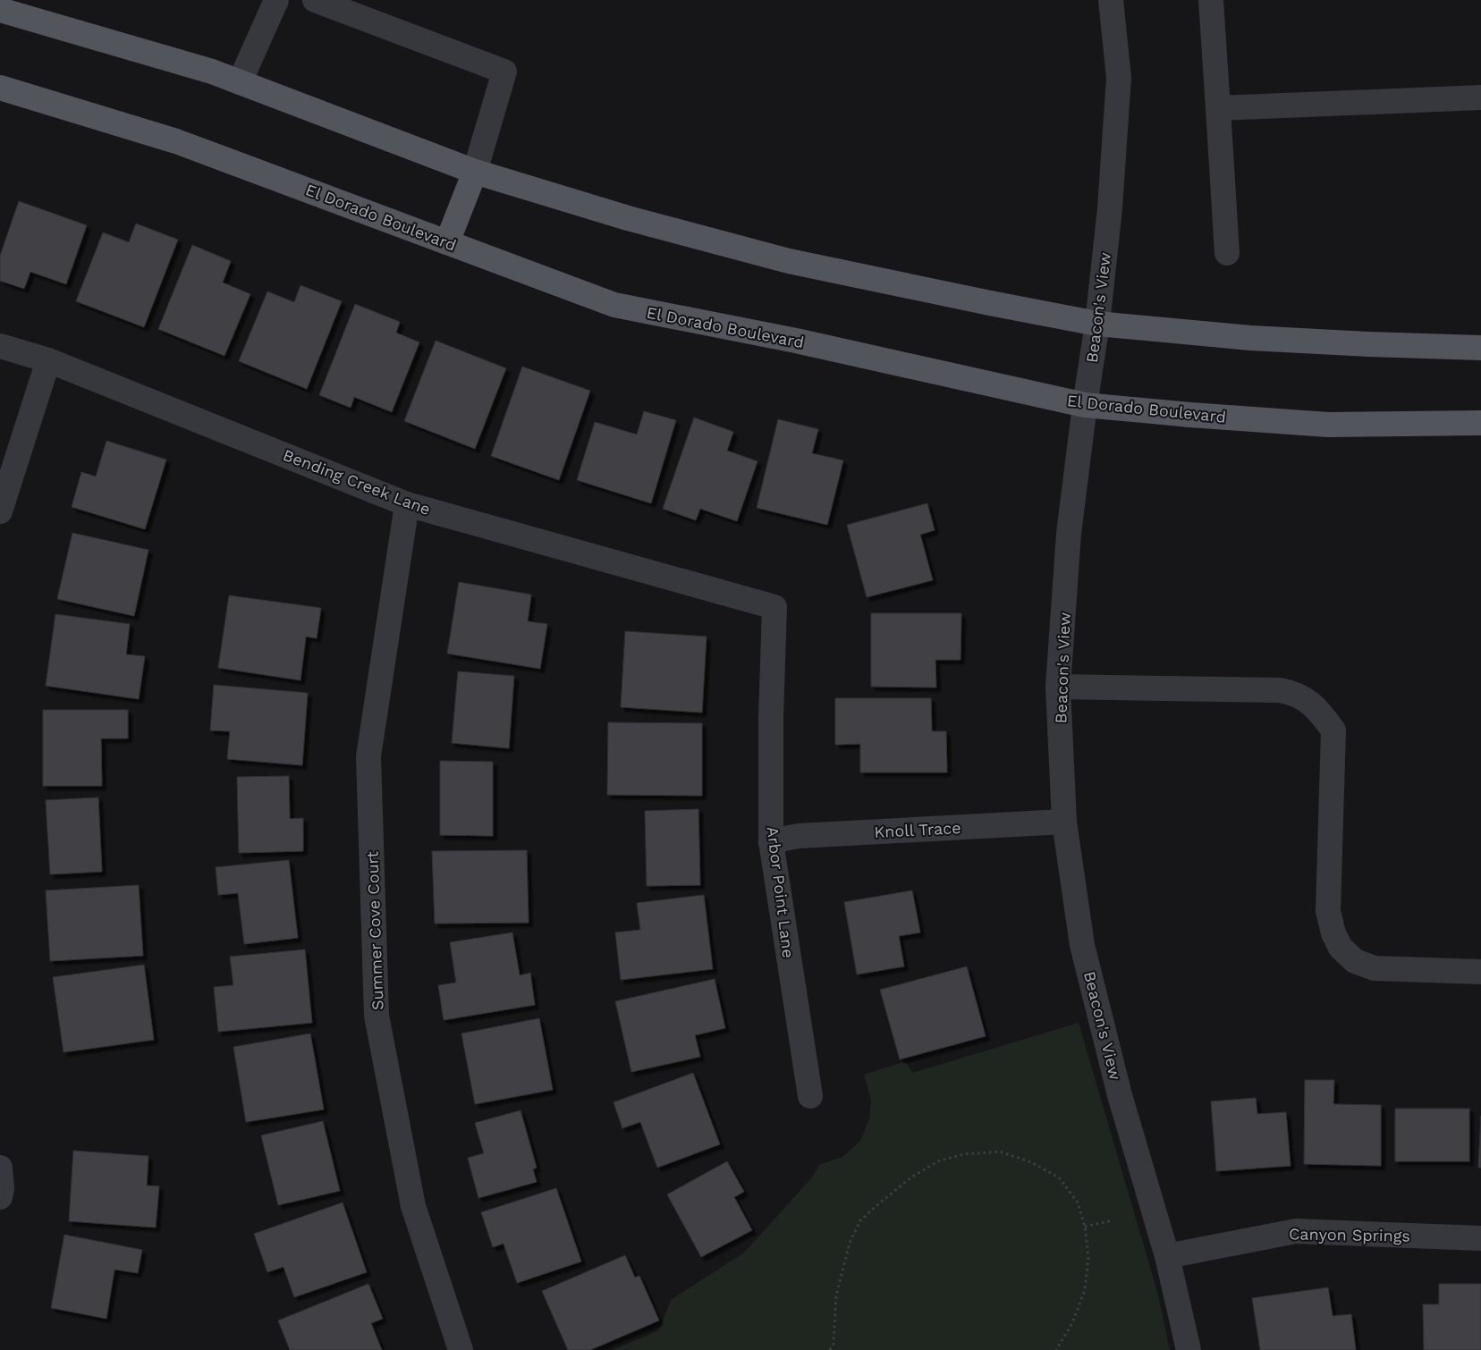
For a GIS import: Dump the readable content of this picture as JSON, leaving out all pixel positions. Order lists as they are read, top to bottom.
{
  "streets": {
    "main road": ["El Dorado Boulevard"],
    "street": [
      "Beacon's View",
      "Bending Creek Lane",
      "Knoll Trace",
      "Arbor Point Lane",
      "Summer Cove Court",
      "Canyon Springs"
    ]
  },
  "crossings": [
    ["El Dorado Boulevard", "Beacon's View"],
    ["Beacon's View", "Knoll Trace"],
    ["Beacon's View", "Canyon Springs"],
    ["Bending Creek Lane", "Arbor Point Lane"],
    ["Bending Creek Lane", "Summer Cove Court"],
    ["Knoll Trace", "Arbor Point Lane"]
  ]
}
